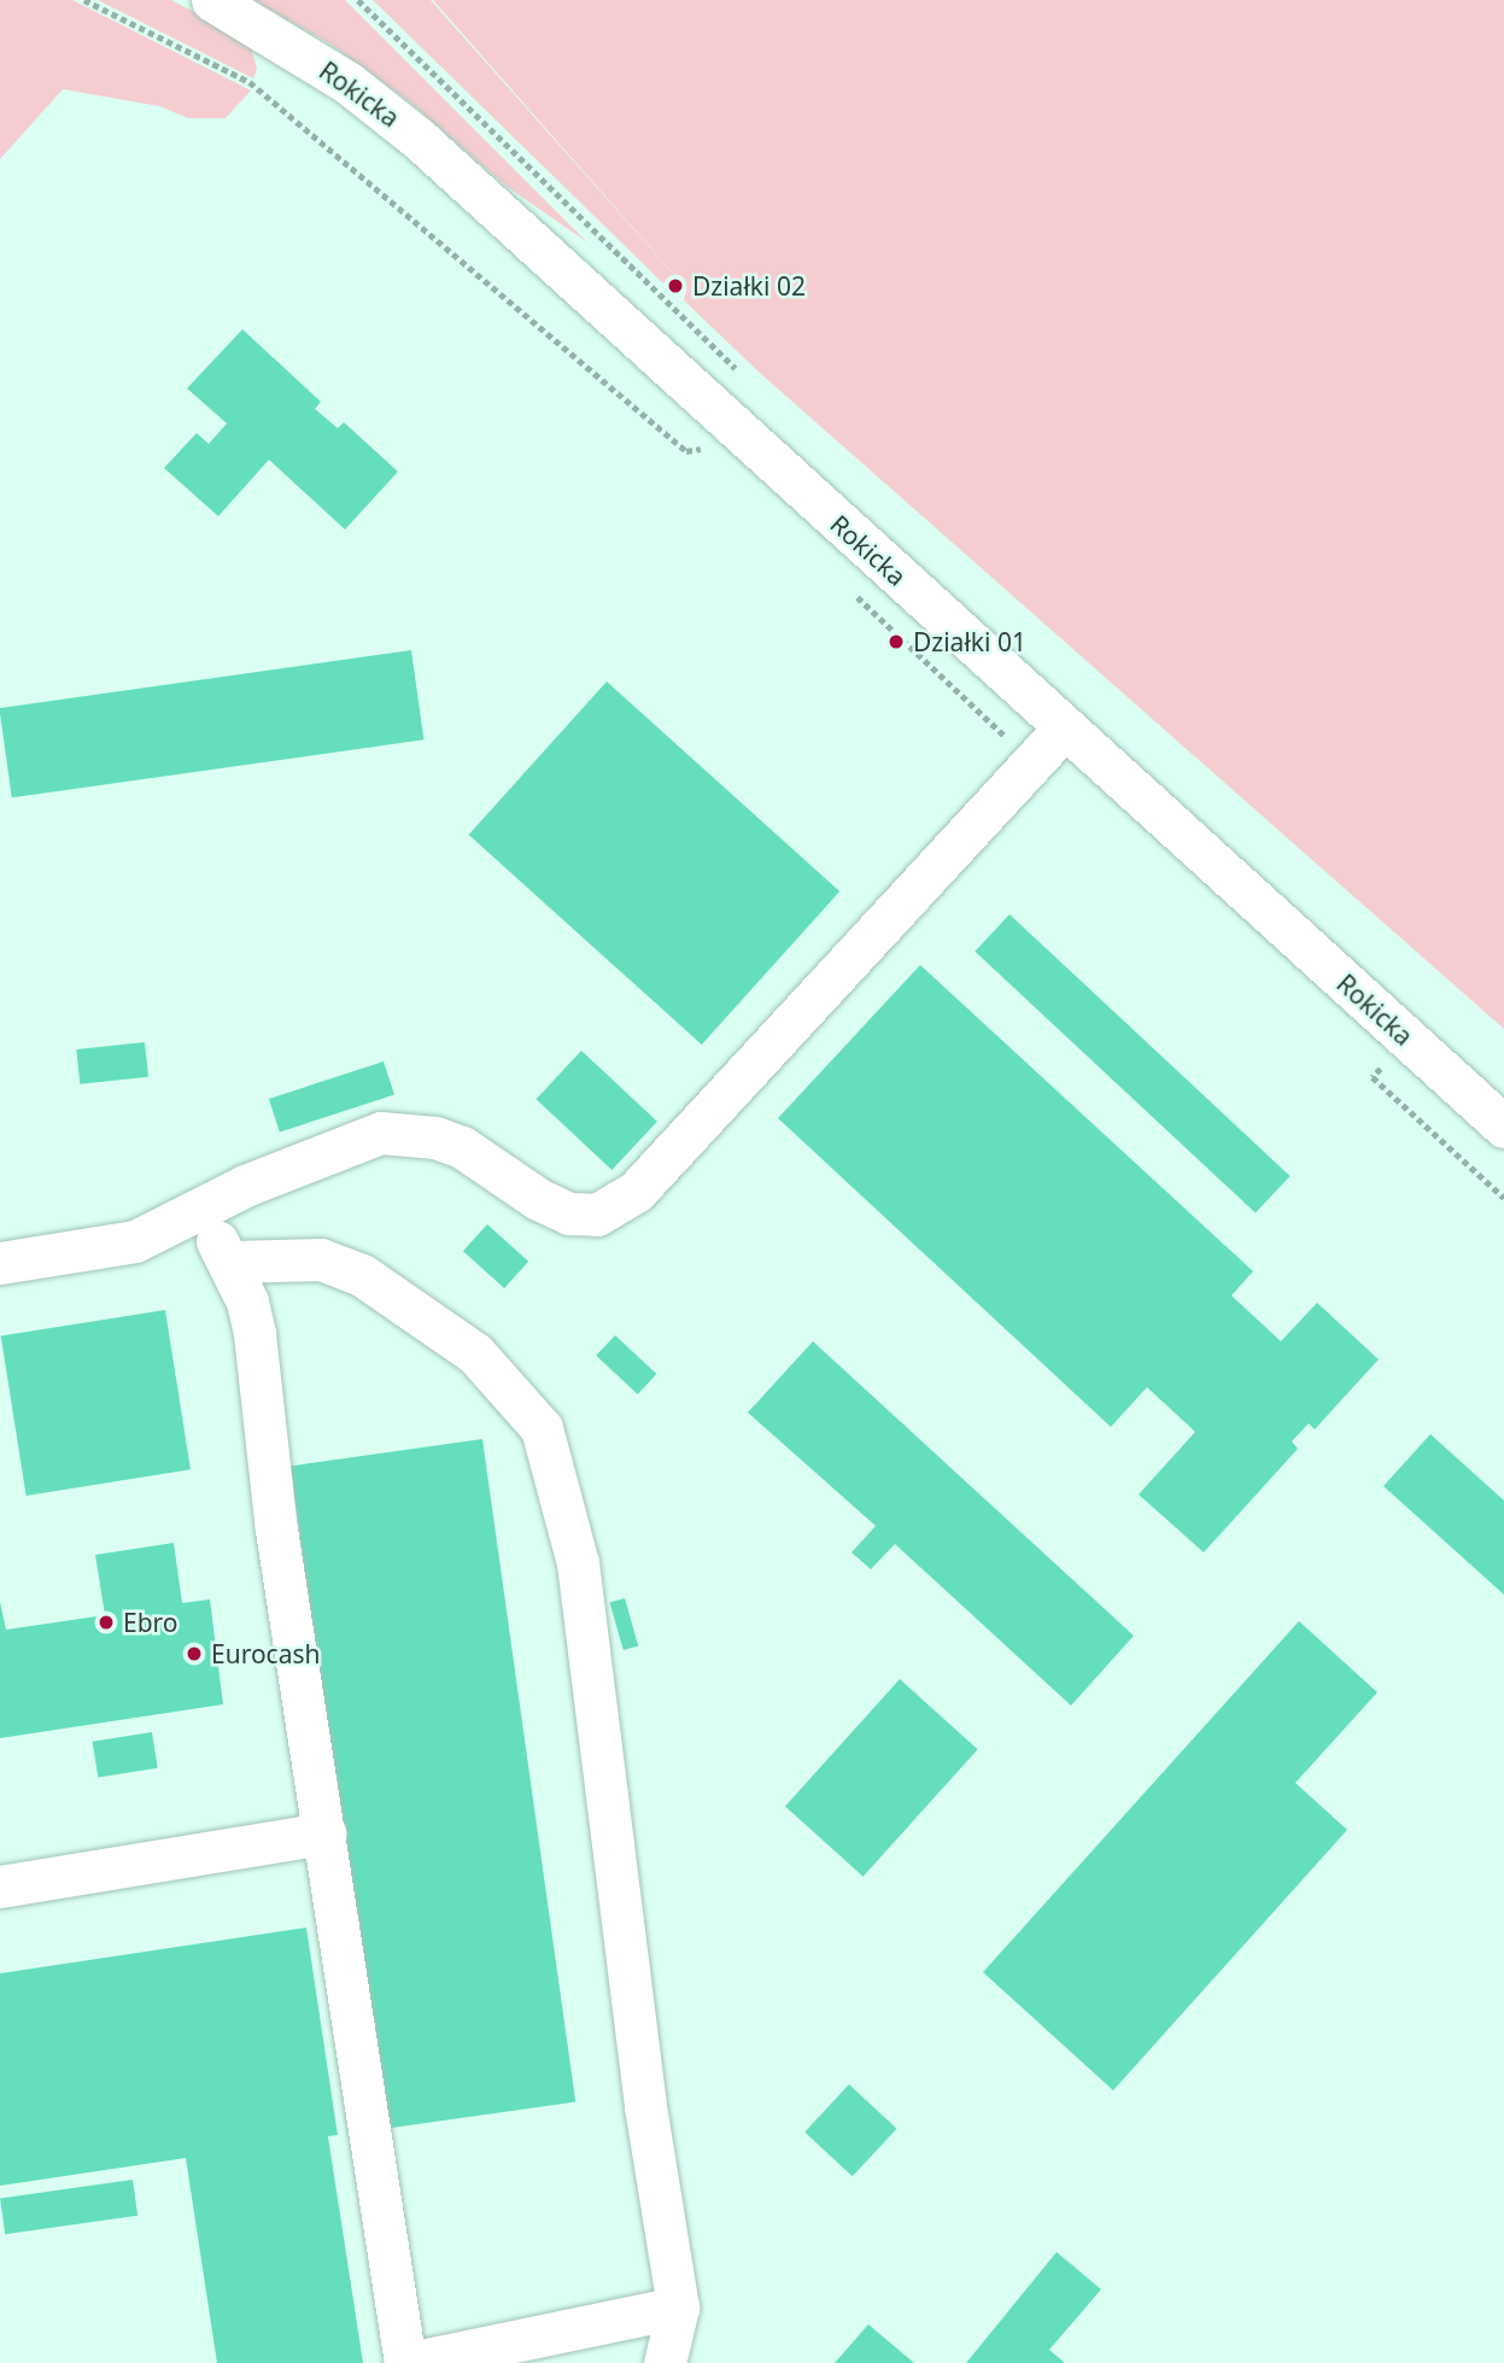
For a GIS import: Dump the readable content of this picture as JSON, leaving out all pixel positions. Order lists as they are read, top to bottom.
{
  "streets": {
    "street": ["Rokicka"]
  },
  "places": [
    "Działki 02",
    "Działki 01",
    "Ebro",
    "Eurocash"
  ]
}
